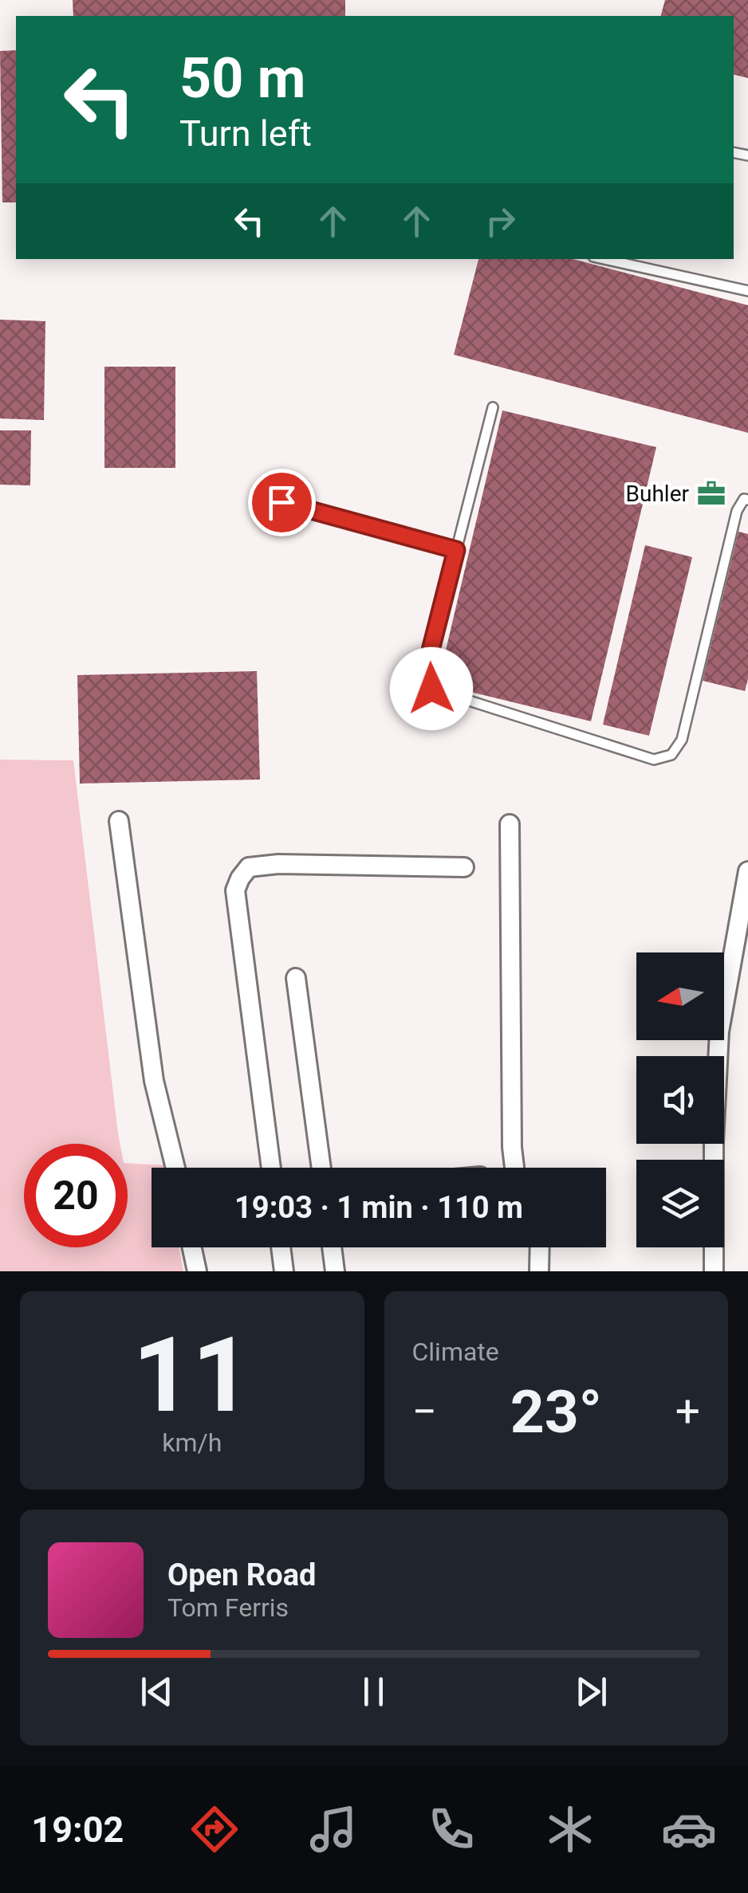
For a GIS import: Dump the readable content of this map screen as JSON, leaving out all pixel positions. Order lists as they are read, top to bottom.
{
  "places": {
    "office": ["Buhler"]
  },
  "north": "left",
  "page": {
    "turn": ["50 m", "Turn left"],
    "limit": "20",
    "trip": "19:03 · 1 min · 110 m",
    "tile": [
      ["11", "km/h"],
      "Climate"
    ],
    "heat": ["−", "23°", "+"],
    "song": ["Open Road", "Tom Ferris"],
    "tabs": "19:02"
  }
}
